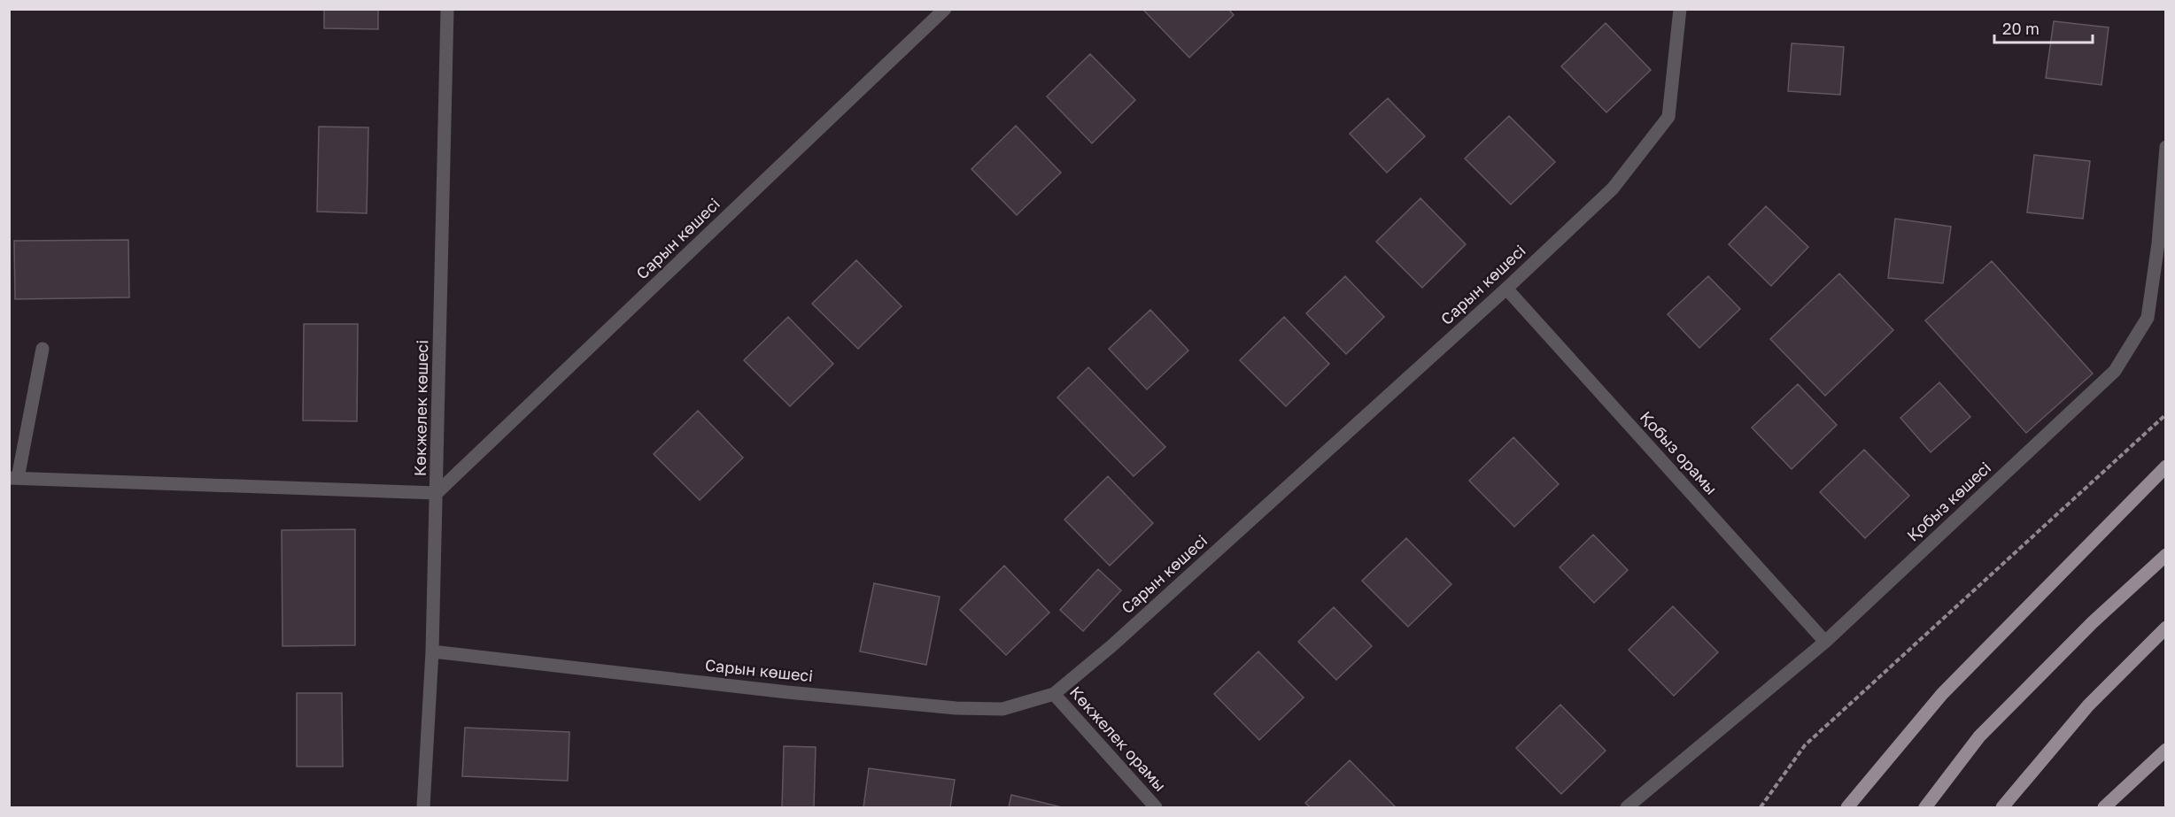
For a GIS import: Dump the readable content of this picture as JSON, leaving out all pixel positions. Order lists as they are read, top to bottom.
{
  "streets": {
    "street": [
      "Сарын көшесі",
      "Көкжелек көшесі",
      "Қобыз орамы",
      "Қобыз көшесі",
      "Көкжелек орамы"
    ]
  },
  "crossings": [
    ["Сарын көшесі", "Көкжелек көшесі"],
    ["Сарын көшесі", "Қобыз орамы"],
    ["Сарын көшесі", "Көкжелек орамы"],
    ["Қобыз орамы", "Қобыз көшесі"]
  ],
  "scale_bar": "20 m"
}
